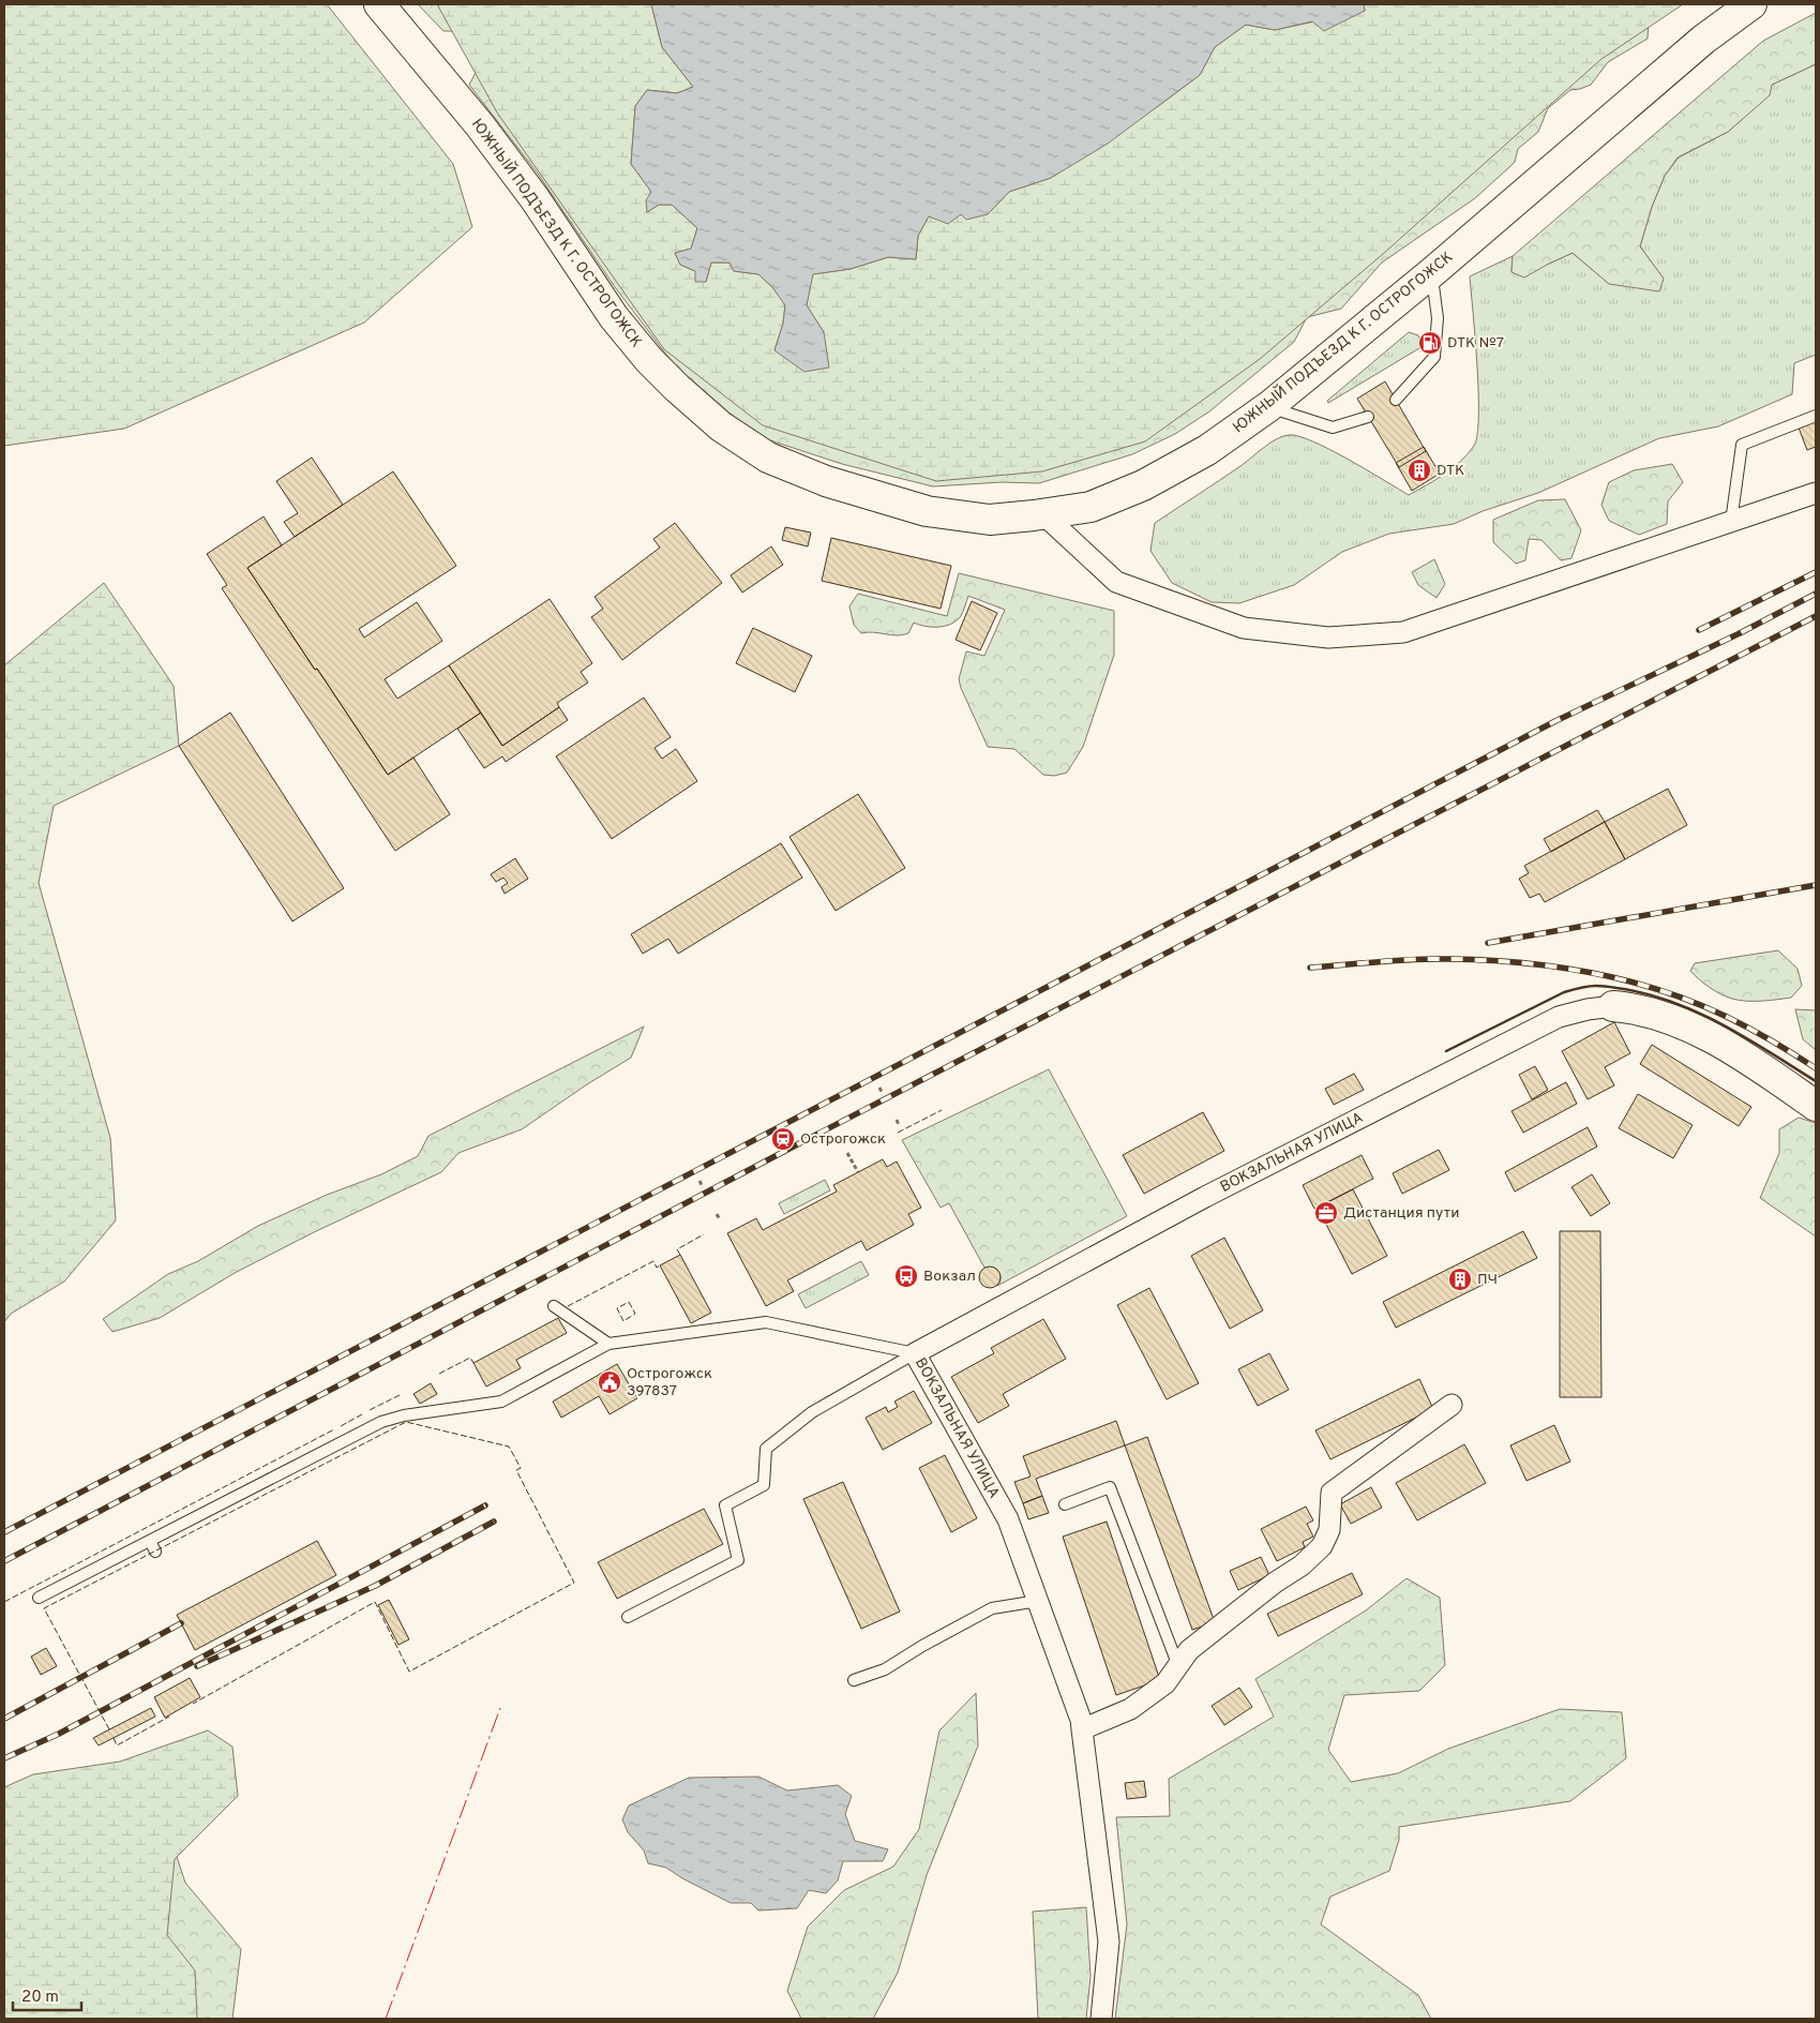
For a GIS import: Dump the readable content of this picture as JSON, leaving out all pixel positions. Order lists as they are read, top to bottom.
{
  "streets": {
    "main road": ["ЮЖНЫЙ ПОДЪЕЗД К Г. ОСТРОГОЖСК"],
    "street": ["ВОКЗАЛЬНАЯ УЛИЦА"]
  },
  "places": {
    "fuel station": ["DTK №7"],
    "building": ["DTK", "ПЧ"],
    "station": ["Острогожск"],
    "office": ["Дистанция пути"],
    "bus stop": ["Вокзал"],
    "public building": ["Острогожск 397837"]
  },
  "scale_bar": "20 m"
}
